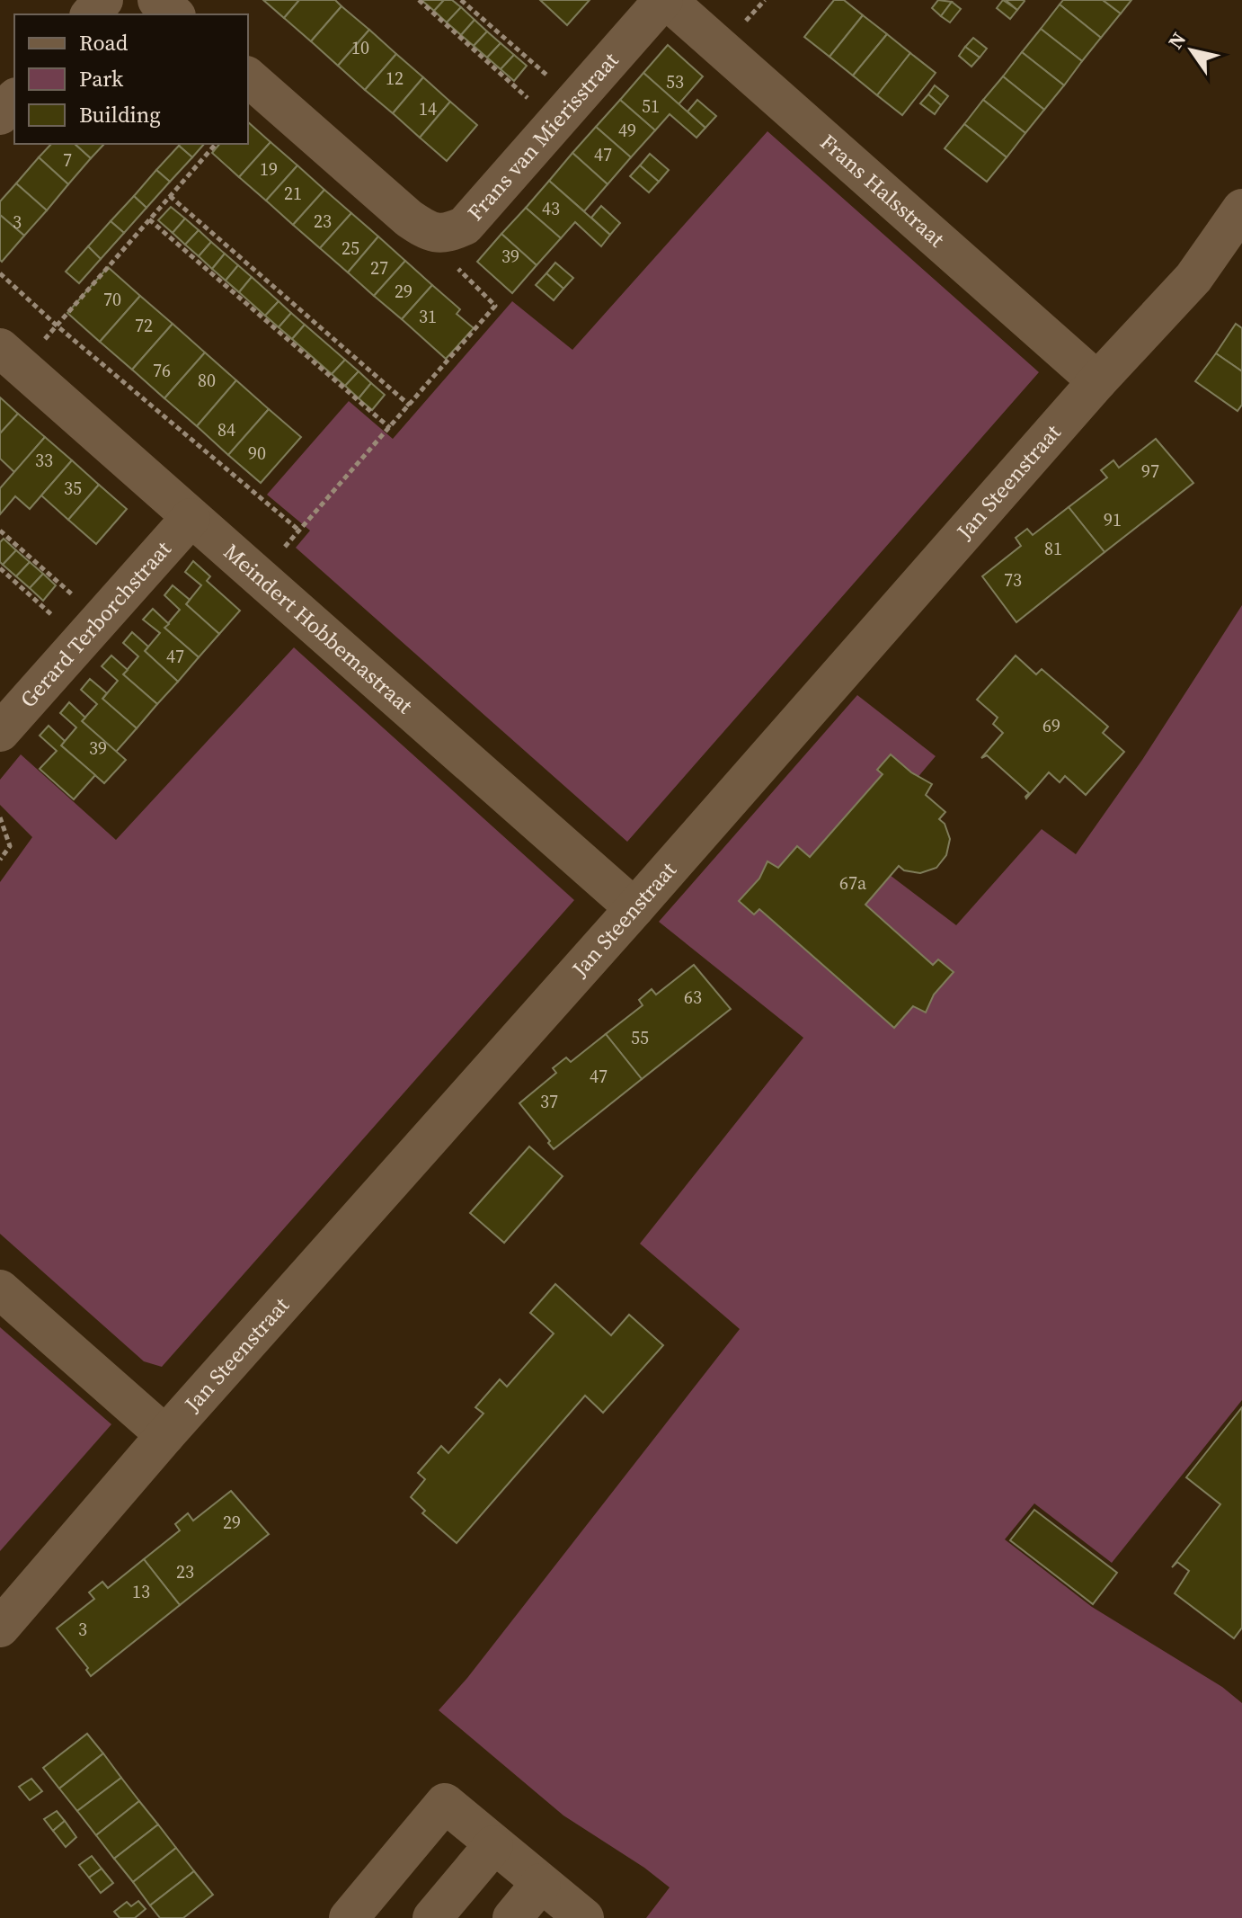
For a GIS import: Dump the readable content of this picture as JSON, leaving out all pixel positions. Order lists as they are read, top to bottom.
{
  "streets": {
    "street": [
      "Frans van Mierisstraat",
      "Frans Halsstraat",
      "Jan Steenstraat",
      "Gerard Terborchstraat",
      "Meindert Hobbemastraat"
    ]
  },
  "crossings": [
    ["Frans van Mierisstraat", "Frans Halsstraat"],
    ["Frans Halsstraat", "Jan Steenstraat"],
    ["Jan Steenstraat", "Meindert Hobbemastraat"],
    ["Gerard Terborchstraat", "Meindert Hobbemastraat"]
  ],
  "house_numbers": [
    "10",
    "12",
    "53",
    "51",
    "14",
    "49",
    "47",
    "7",
    "19",
    "21",
    "43",
    "23",
    "3",
    "25",
    "39",
    "27",
    "29",
    "70",
    "31",
    "72",
    "76",
    "80",
    "84",
    "90",
    "33",
    "97",
    "35",
    "91",
    "81",
    "73",
    "47",
    "69",
    "39",
    "67a",
    "63",
    "55",
    "47",
    "37",
    "29",
    "23",
    "13",
    "3"
  ],
  "legend": ["Road", "Park", "Building"],
  "north": "top left"
}
